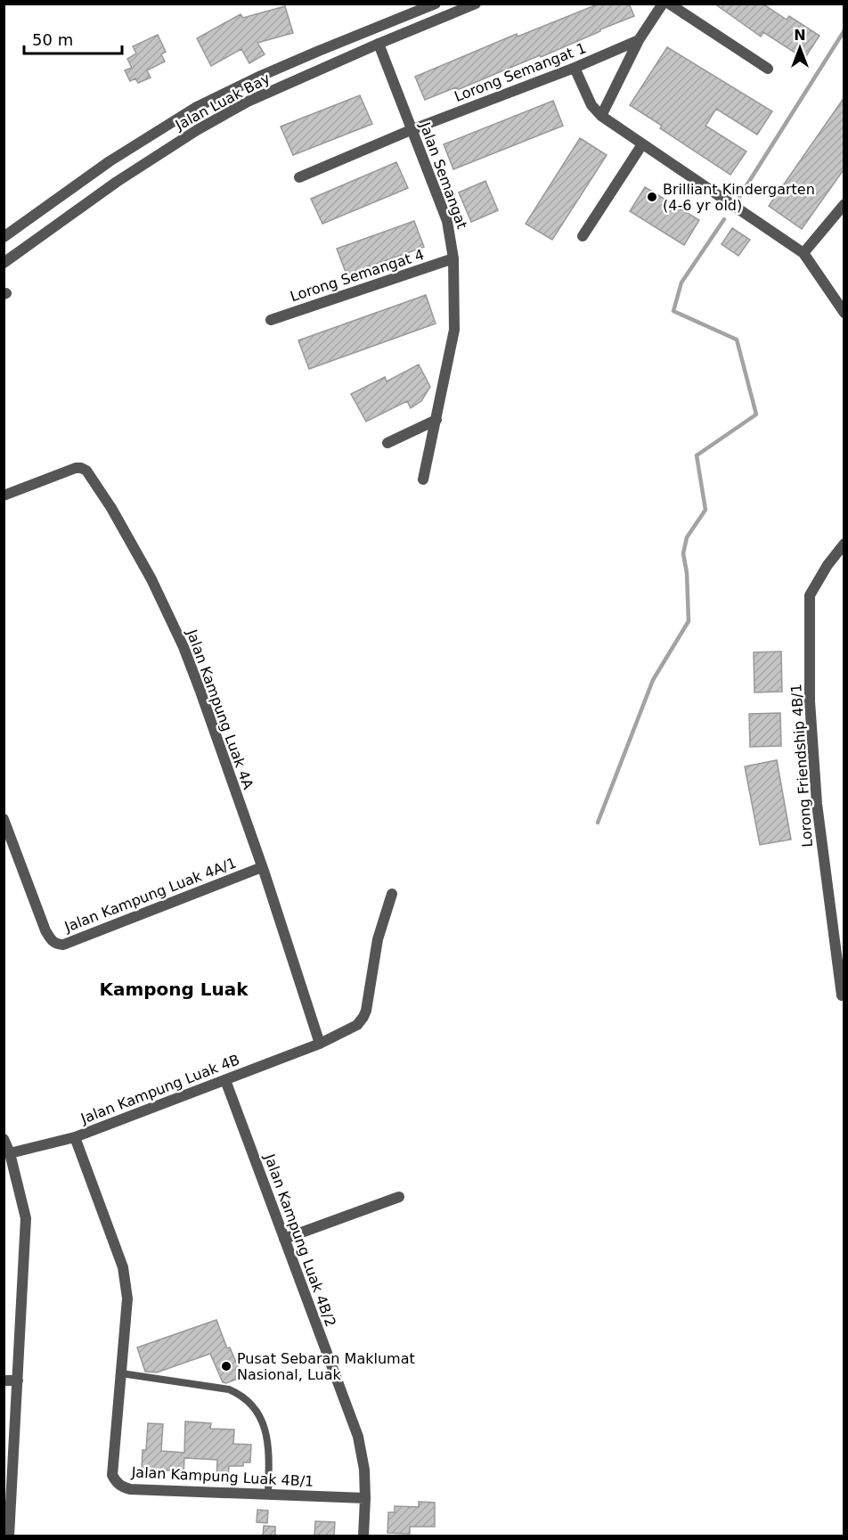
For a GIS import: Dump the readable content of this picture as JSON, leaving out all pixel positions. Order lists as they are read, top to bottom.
{
  "streets": {
    "street": [
      "Lorong Semangat 1",
      "Jalan Luak Bay",
      "Jalan Semangat",
      "Lorong Semangat 4",
      "Jalan Kampung Luak 4A",
      "Lorong Friendship 4B/1",
      "Jalan Kampung Luak 4A/1",
      "Jalan Kampung Luak 4B",
      "Jalan Kampung Luak 4B/2",
      "Jalan Kampung Luak 4B/1"
    ]
  },
  "crossings": [
    ["Lorong Semangat 1", "Jalan Semangat"],
    ["Jalan Luak Bay", "Jalan Semangat"],
    ["Jalan Semangat", "Lorong Semangat 4"],
    ["Jalan Kampung Luak 4A", "Jalan Kampung Luak 4A/1"],
    ["Jalan Kampung Luak 4A", "Jalan Kampung Luak 4B"],
    ["Jalan Kampung Luak 4B", "Jalan Kampung Luak 4B/2"],
    ["Jalan Kampung Luak 4B", "Jalan Kampung Luak 4B/1"],
    ["Jalan Kampung Luak 4B/2", "Jalan Kampung Luak 4B/1"]
  ],
  "districts": ["Kampong Luak"],
  "places": ["Brilliant Kindergarten (4-6 yr old)", "Pusat Sebaran Maklumat Nasional, Luak"],
  "scale_bar": "50 m",
  "north": "top"
}
